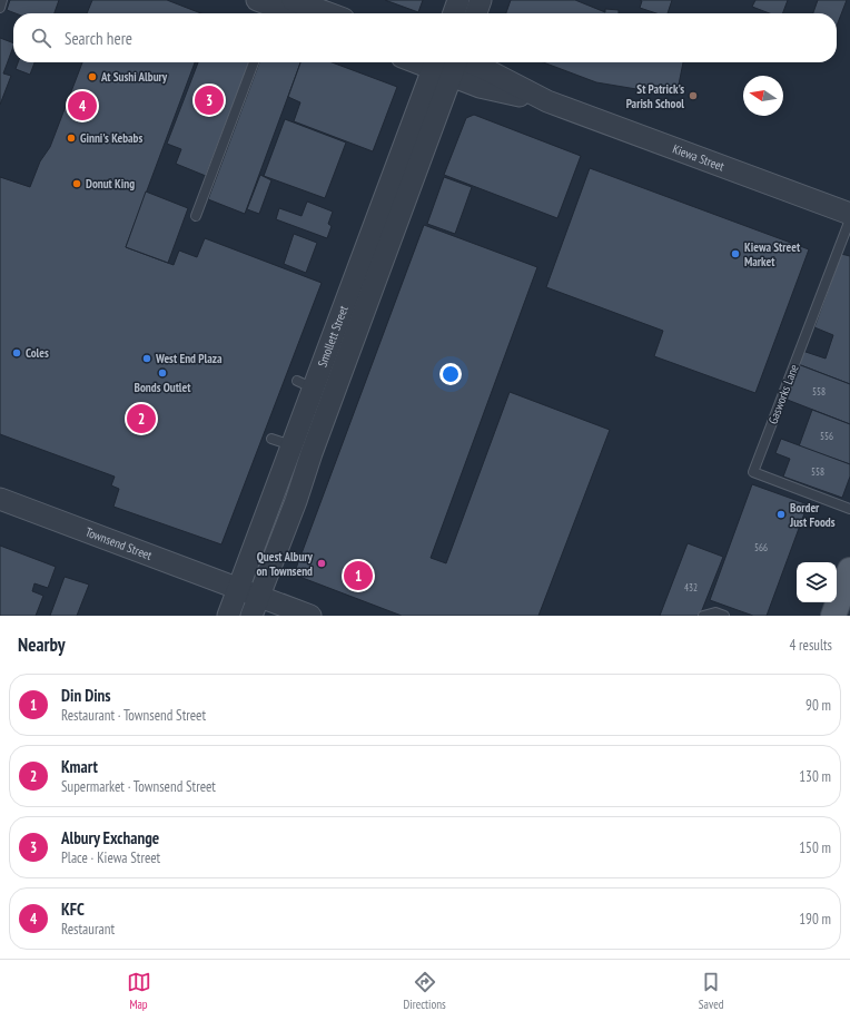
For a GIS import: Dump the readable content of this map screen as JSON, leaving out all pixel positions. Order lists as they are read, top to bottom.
{
  "streets": {
    "street": ["Kiewa Street", "Smollett Street", "Townsend Street"],
    "lane": ["Gasworks Lane"]
  },
  "crossings": [
    ["Kiewa Street", "Smollett Street"],
    ["Smollett Street", "Townsend Street"]
  ],
  "places": [
    "At Sushi Albury",
    "St Patrick's Parish School",
    "Ginni's Kebabs",
    "Donut King",
    "Kiewa Street Market",
    "Coles",
    "West End Plaza",
    "Bonds Outlet",
    "Border Just Foods",
    "Quest Albury on Townsend"
  ],
  "house_numbers": [
    "558",
    "556",
    "558",
    "566",
    "432"
  ],
  "north": "left",
  "page": {
    "search": "Search here",
    "pins": [
      "3",
      "4",
      "2",
      "1"
    ],
    "heading": ["Nearby", "4 results"],
    "list": [
      {
        "mark": "1",
        "name": "Din Dins",
        "note": "Restaurant · Townsend Street",
        "value": "90 m"
      },
      {
        "mark": "2",
        "name": "Kmart",
        "note": "Supermarket · Townsend Street",
        "value": "130 m"
      },
      {
        "mark": "3",
        "name": "Albury Exchange",
        "note": "Place · Kiewa Street",
        "value": "150 m"
      },
      {
        "mark": "4",
        "name": "KFC",
        "note": "Restaurant",
        "value": "190 m"
      }
    ],
    "nav": ["Map", "Directions", "Saved"]
  }
}
